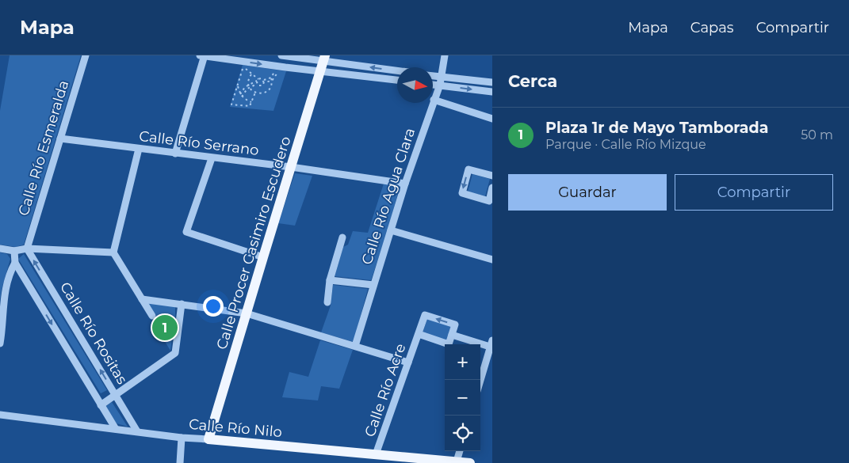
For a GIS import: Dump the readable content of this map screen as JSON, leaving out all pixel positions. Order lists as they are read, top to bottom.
{
  "streets": {
    "main road": ["Calle Procer Casimiro Escudero", "Calle Río Nilo"],
    "street": [
      "Calle Río Serrano",
      "Calle Río Esmeralda",
      "Calle Río Agua Clara",
      "Calle Río Rositas",
      "Calle Río Acre"
    ]
  },
  "crossings": [
    ["Calle Río Serrano", "Calle Río Esmeralda"],
    ["Calle Río Serrano", "Calle Río Agua Clara"],
    ["Calle Río Serrano", "Calle Procer Casimiro Escudero"],
    ["Calle Río Esmeralda", "Calle Río Rositas"],
    ["Calle Procer Casimiro Escudero", "Calle Río Nilo"],
    ["Calle Río Rositas", "Calle Río Nilo"],
    ["Calle Río Acre", "Calle Río Nilo"]
  ],
  "north": "right",
  "page": {
    "header": "Mapa",
    "nav": ["Mapa", "Capas", "Compartir"],
    "heading": "Cerca",
    "list": [
      {
        "mark": "1",
        "name": "Plaza 1r de Mayo Tamborada",
        "note": "Parque · Calle Río Mizque",
        "value": "50 m"
      }
    ],
    "buttons": ["Guardar", "Compartir"],
    "pins": "1",
    "map_buttons": ["+", "−"]
  }
}
